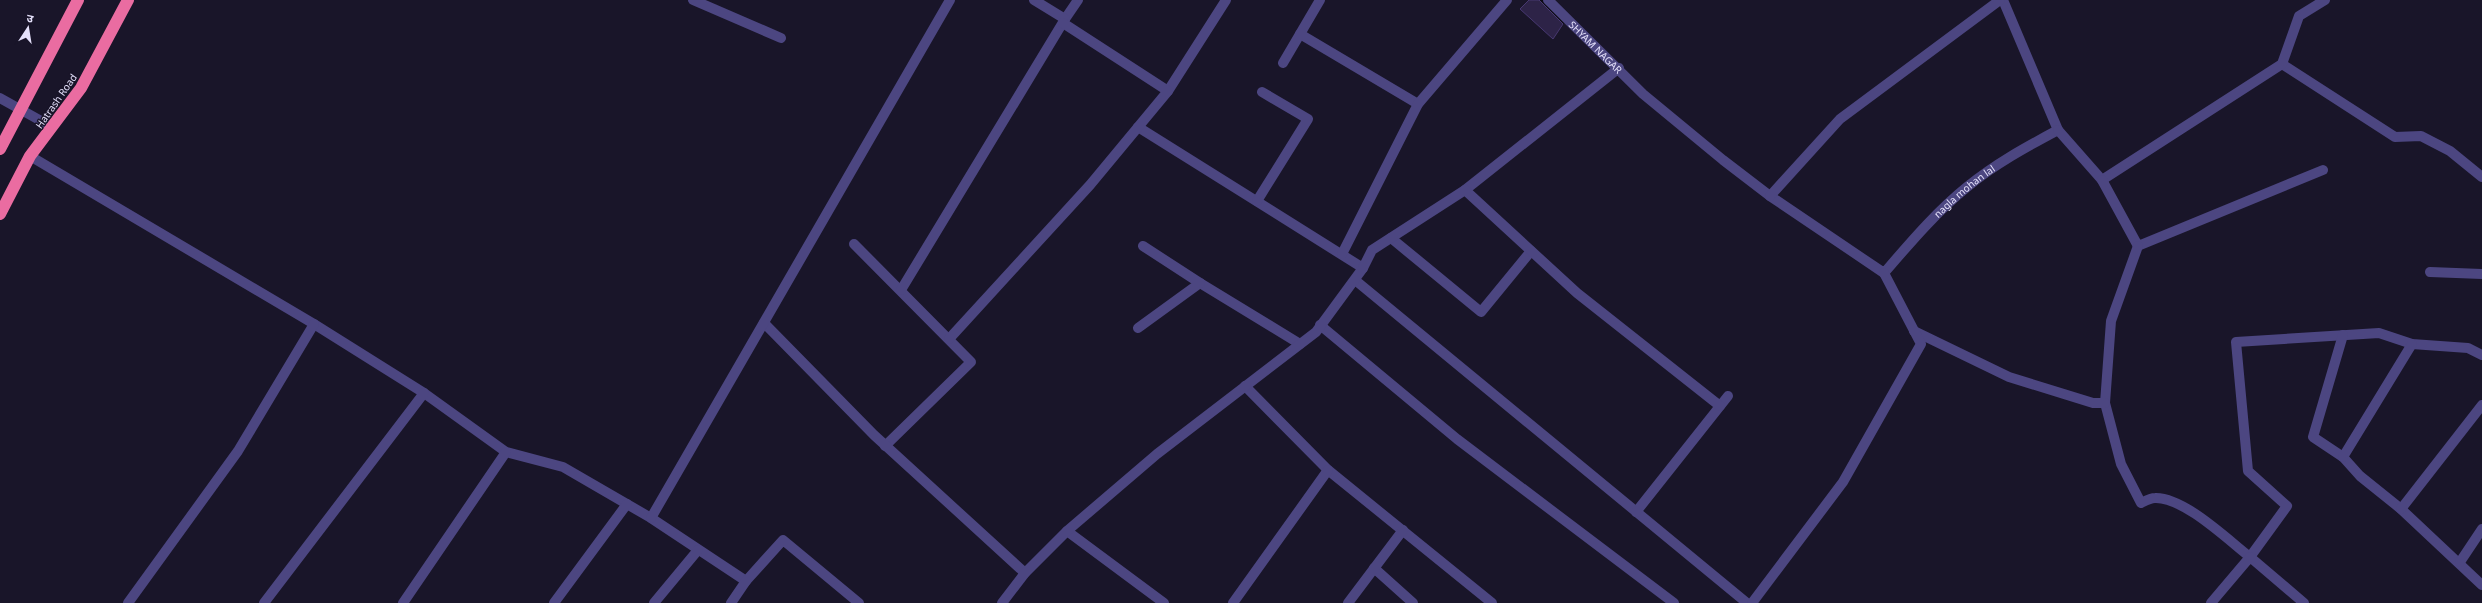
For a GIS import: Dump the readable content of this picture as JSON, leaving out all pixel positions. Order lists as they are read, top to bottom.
{
  "streets": {
    "highway": ["Hatrash Road"],
    "street": ["SHYAM NAGAR", "nagla mohan lal"]
  },
  "north": "top"
}
